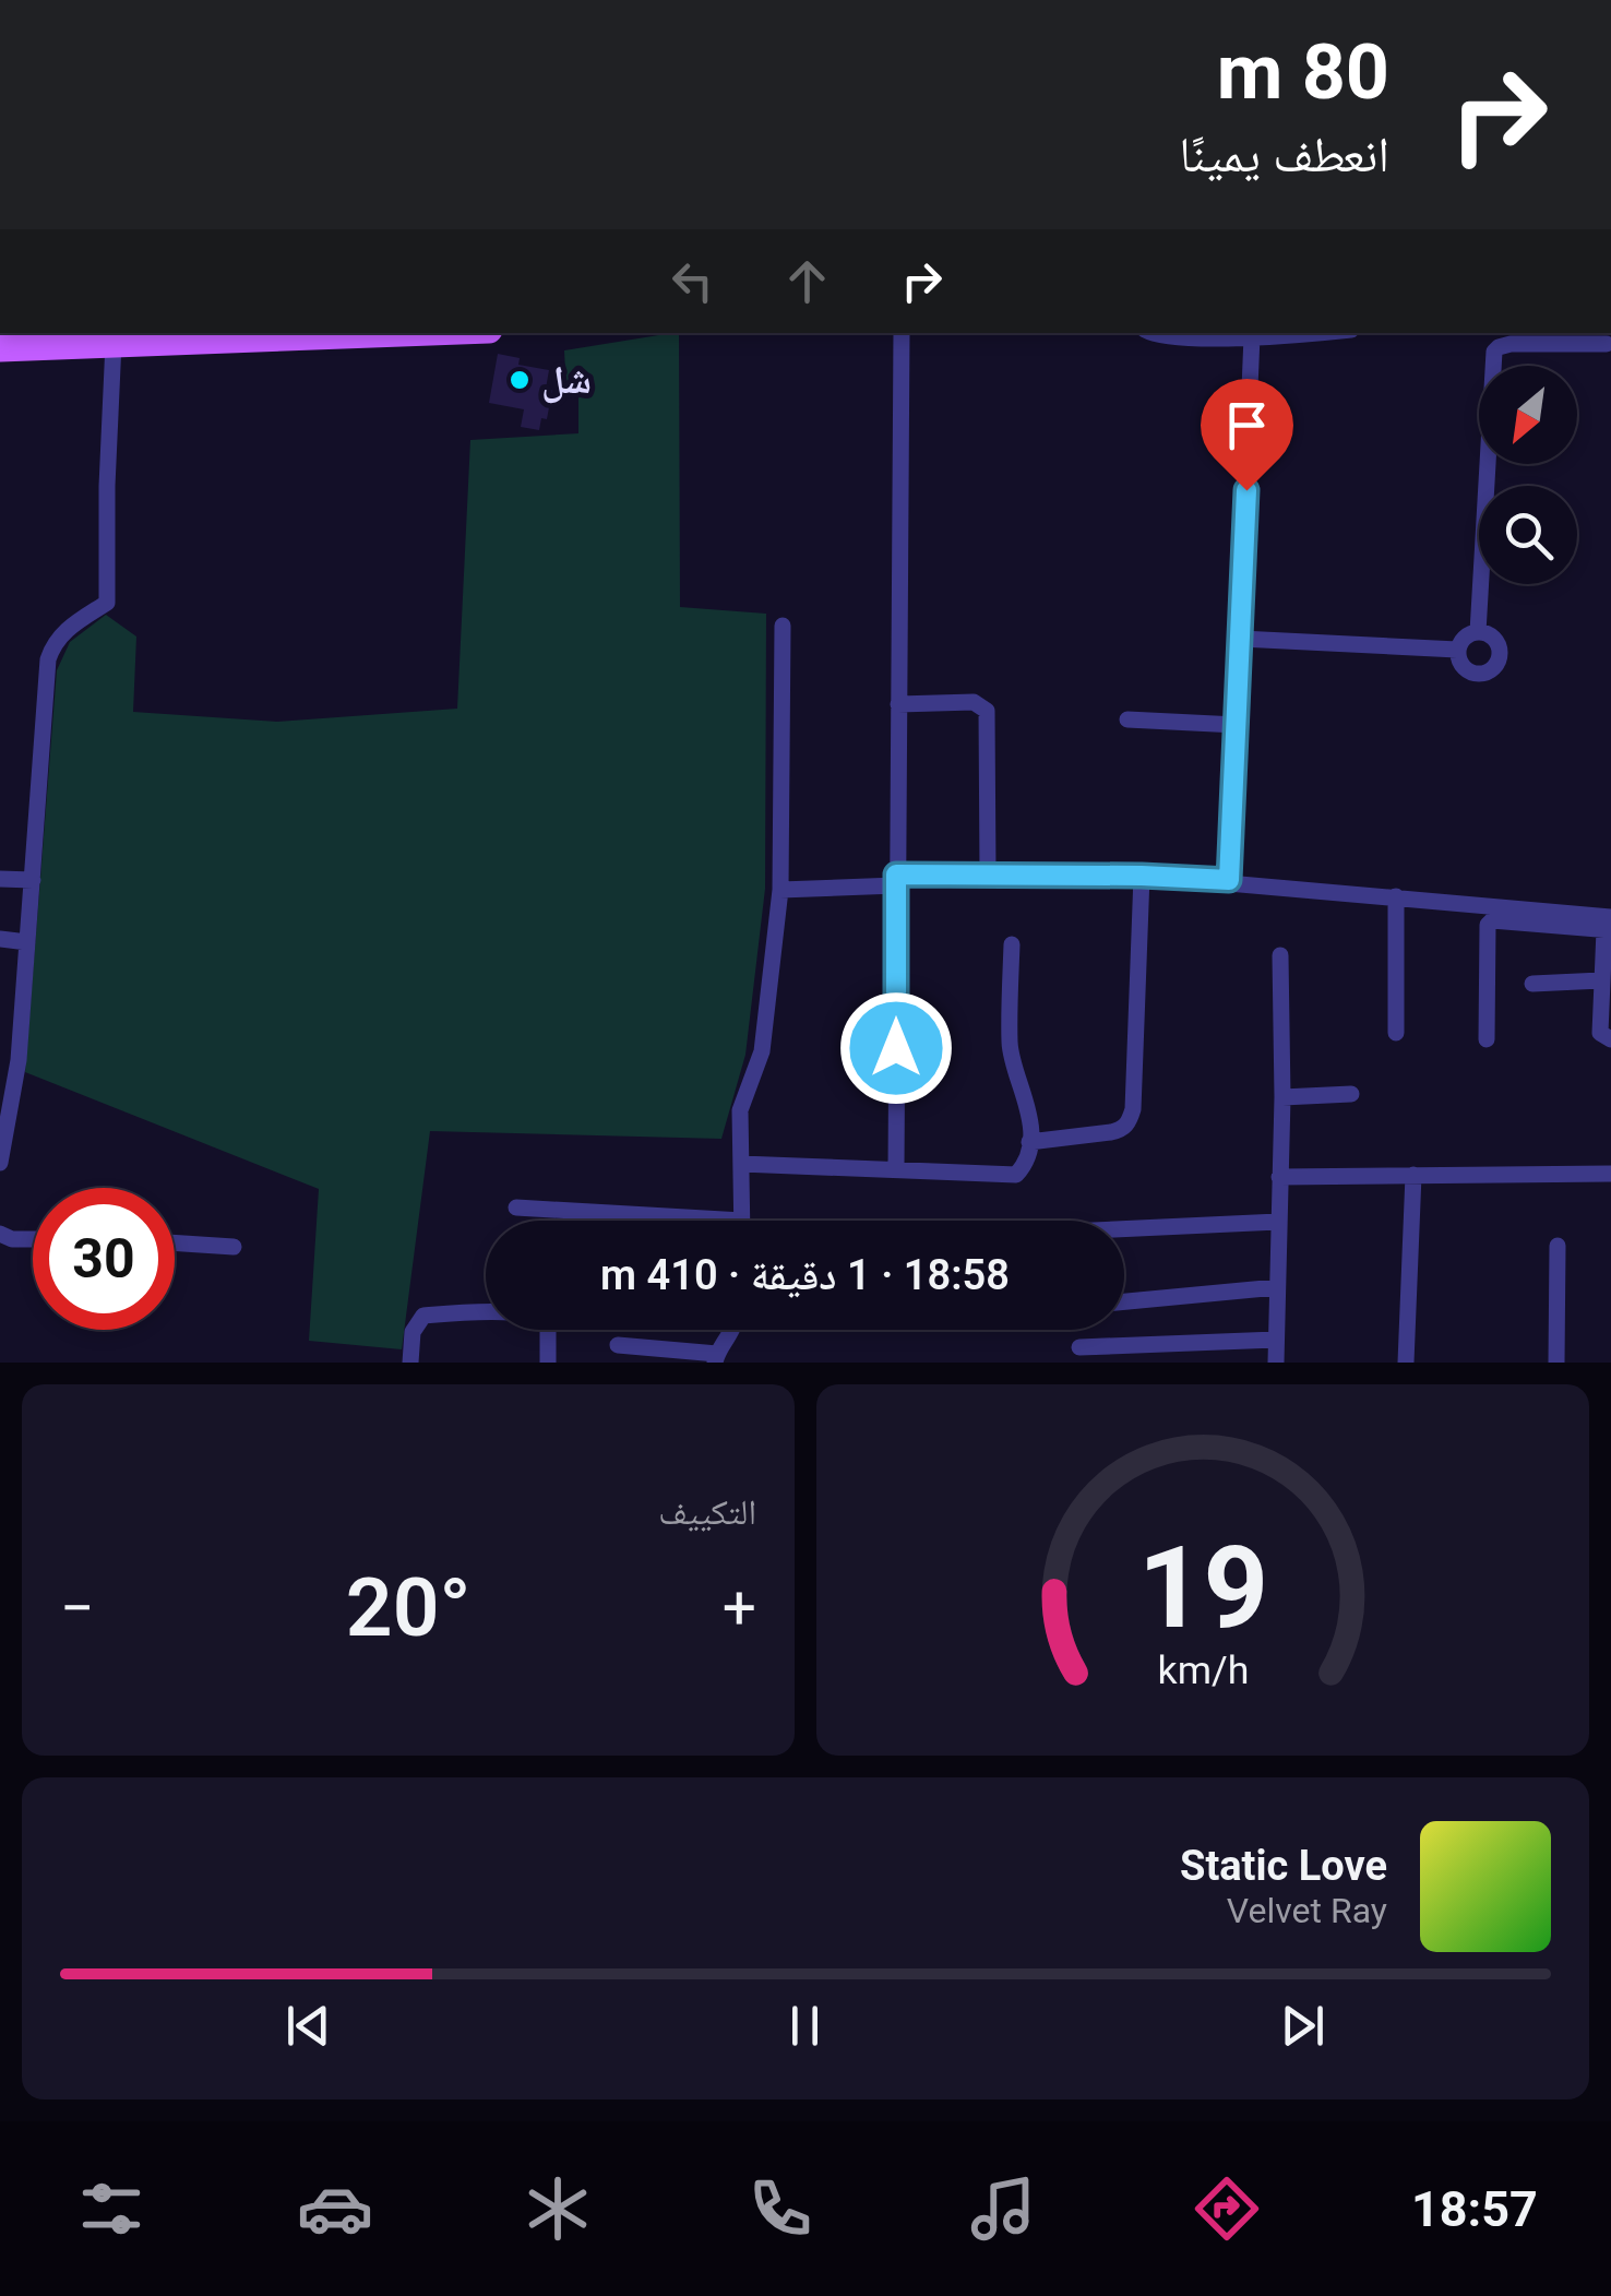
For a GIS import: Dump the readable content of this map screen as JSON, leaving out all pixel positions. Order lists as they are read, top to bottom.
{
  "places": ["شل"],
  "north": "bottom left",
  "page": {
    "turn": ["80 m", "انعطف يمينًا"],
    "limit": "30",
    "trip": "18:58 · 1 دقيقة · 410 m",
    "tile": "التكييف",
    "heat": ["−", "20°", "+"],
    "song": ["Static Love", "Velvet Ray"],
    "tabs": "18:57",
    "gauge": ["19", "km/h"]
  }
}
